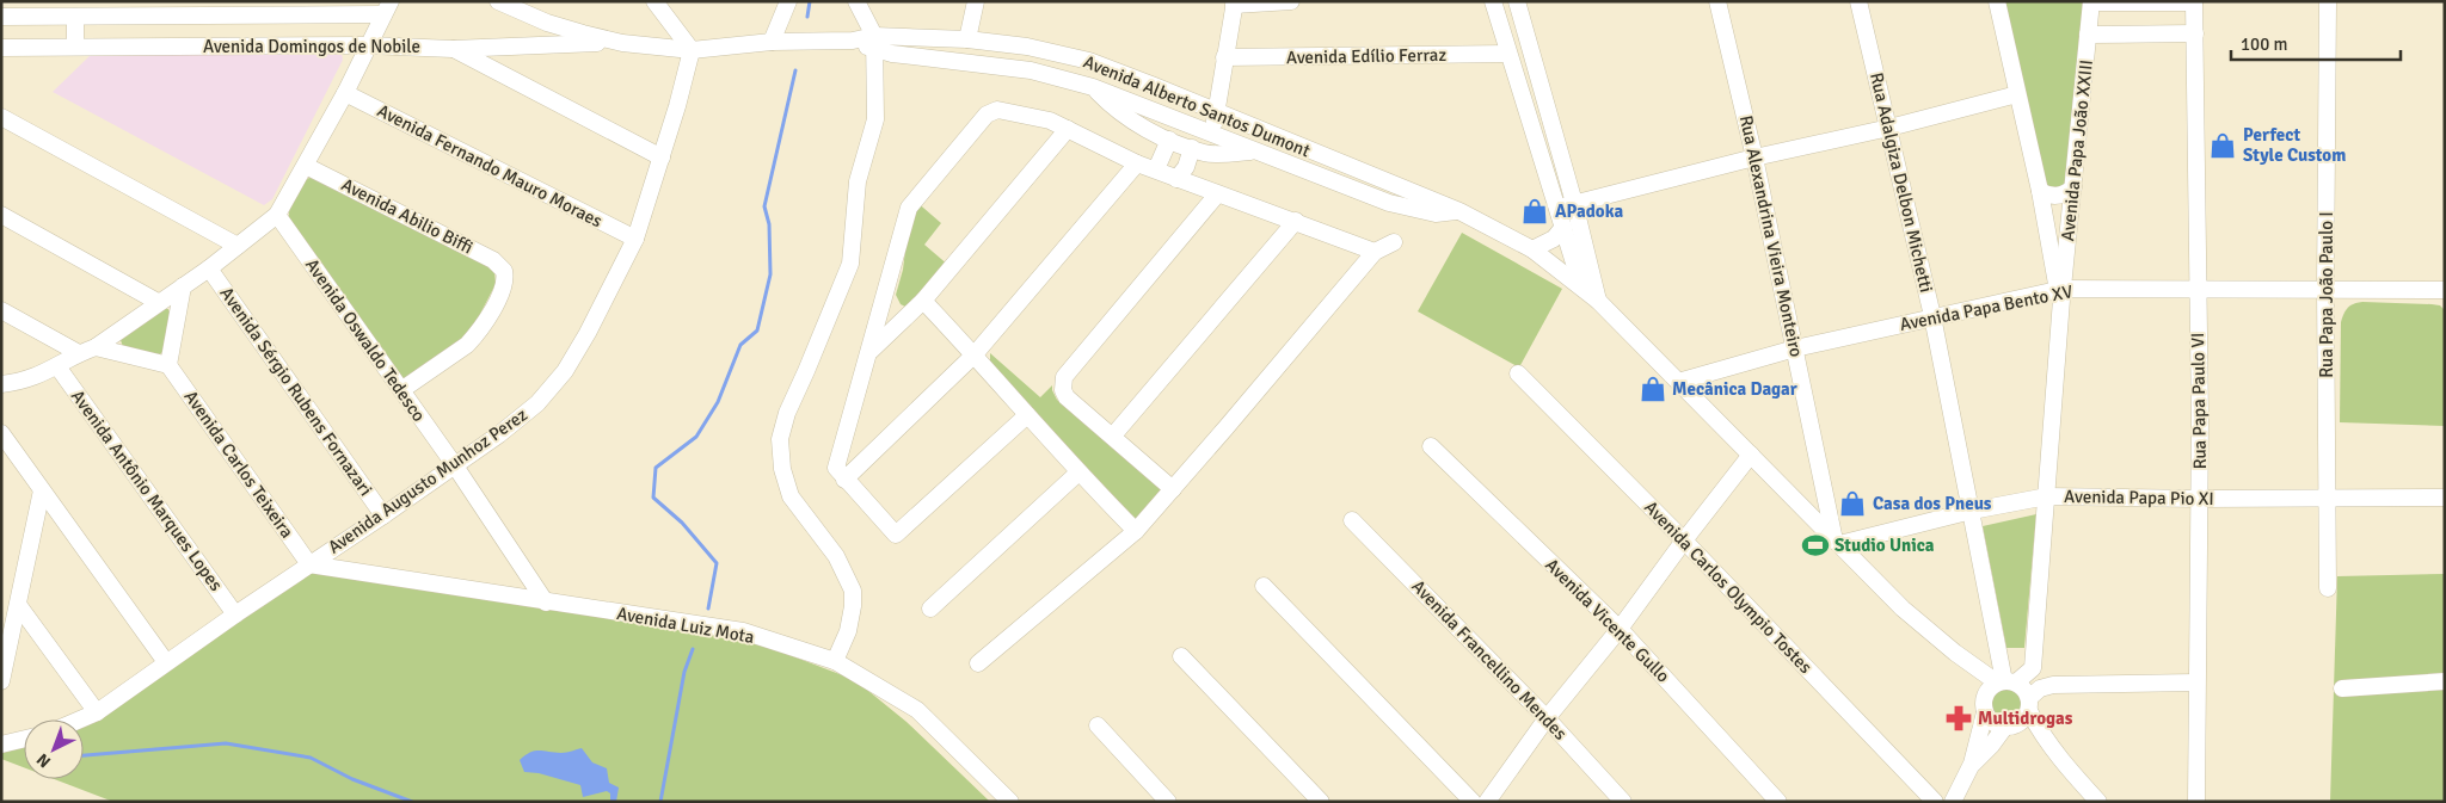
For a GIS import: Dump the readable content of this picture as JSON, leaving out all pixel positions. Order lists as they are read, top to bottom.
{
  "streets": {
    "street": [
      "Avenida Domingos de Nobile",
      "Avenida Edílio Ferraz",
      "Avenida Alberto Santos Dumont",
      "Avenida Papa João XXIII",
      "Avenida Fernando Mauro Moraes",
      "Rua Adalgiza Delbon Michetti",
      "Avenida Abilio Biffi",
      "Rua Alexandrina Vieira Monteiro",
      "Rua Papa João Paulo I",
      "Avenida Papa Bento XV",
      "Avenida Oswaldo Tedesco",
      "Avenida Sérgio Rubens Fornazari",
      "Rua Papa Paulo VI",
      "Avenida Carlos Teixeira",
      "Avenida Augusto Munhoz Perez",
      "Avenida Antônio Marques Lopes",
      "Avenida Papa Pio XI",
      "Avenida Carlos Olympio Tostes",
      "Avenida Vicente Gullo",
      "Avenida Luiz Mota",
      "Avenida Francellino Mendes"
    ]
  },
  "crossings": [
    ["Avenida Domingos de Nobile", "Avenida Alberto Santos Dumont"],
    ["Avenida Alberto Santos Dumont", "Avenida Papa João XXIII"],
    ["Avenida Alberto Santos Dumont", "Rua Adalgiza Delbon Michetti"],
    ["Avenida Alberto Santos Dumont", "Rua Alexandrina Vieira Monteiro"],
    ["Avenida Alberto Santos Dumont", "Avenida Papa Bento XV"],
    ["Avenida Alberto Santos Dumont", "Avenida Augusto Munhoz Perez"],
    ["Avenida Alberto Santos Dumont", "Avenida Papa Pio XI"],
    ["Avenida Papa João XXIII", "Rua Adalgiza Delbon Michetti"],
    ["Avenida Papa João XXIII", "Avenida Papa Bento XV"],
    ["Avenida Papa João XXIII", "Avenida Papa Pio XI"],
    ["Avenida Fernando Mauro Moraes", "Avenida Augusto Munhoz Perez"],
    ["Rua Adalgiza Delbon Michetti", "Avenida Papa Bento XV"],
    ["Rua Adalgiza Delbon Michetti", "Avenida Papa Pio XI"],
    ["Avenida Abilio Biffi", "Avenida Oswaldo Tedesco"],
    ["Rua Alexandrina Vieira Monteiro", "Avenida Papa Bento XV"],
    ["Rua Alexandrina Vieira Monteiro", "Avenida Papa Pio XI"],
    ["Rua Papa João Paulo I", "Avenida Papa Bento XV"],
    ["Rua Papa João Paulo I", "Avenida Papa Pio XI"],
    ["Avenida Papa Bento XV", "Rua Papa Paulo VI"],
    ["Avenida Oswaldo Tedesco", "Avenida Augusto Munhoz Perez"],
    ["Avenida Oswaldo Tedesco", "Avenida Luiz Mota"],
    ["Avenida Sérgio Rubens Fornazari", "Avenida Augusto Munhoz Perez"],
    ["Rua Papa Paulo VI", "Avenida Papa Pio XI"],
    ["Avenida Carlos Teixeira", "Avenida Augusto Munhoz Perez"],
    ["Avenida Carlos Teixeira", "Avenida Luiz Mota"],
    ["Avenida Augusto Munhoz Perez", "Avenida Antônio Marques Lopes"],
    ["Avenida Augusto Munhoz Perez", "Avenida Luiz Mota"]
  ],
  "places": {
    "shop": [
      "Perfect Style Custom",
      "APadoka",
      "Mecânica Dagar",
      "Casa dos Pneus"
    ],
    "sports": ["Studio Unica"],
    "pharmacy": ["Multidrogas"]
  },
  "scale_bar": "100 m",
  "north": "bottom left"
}
